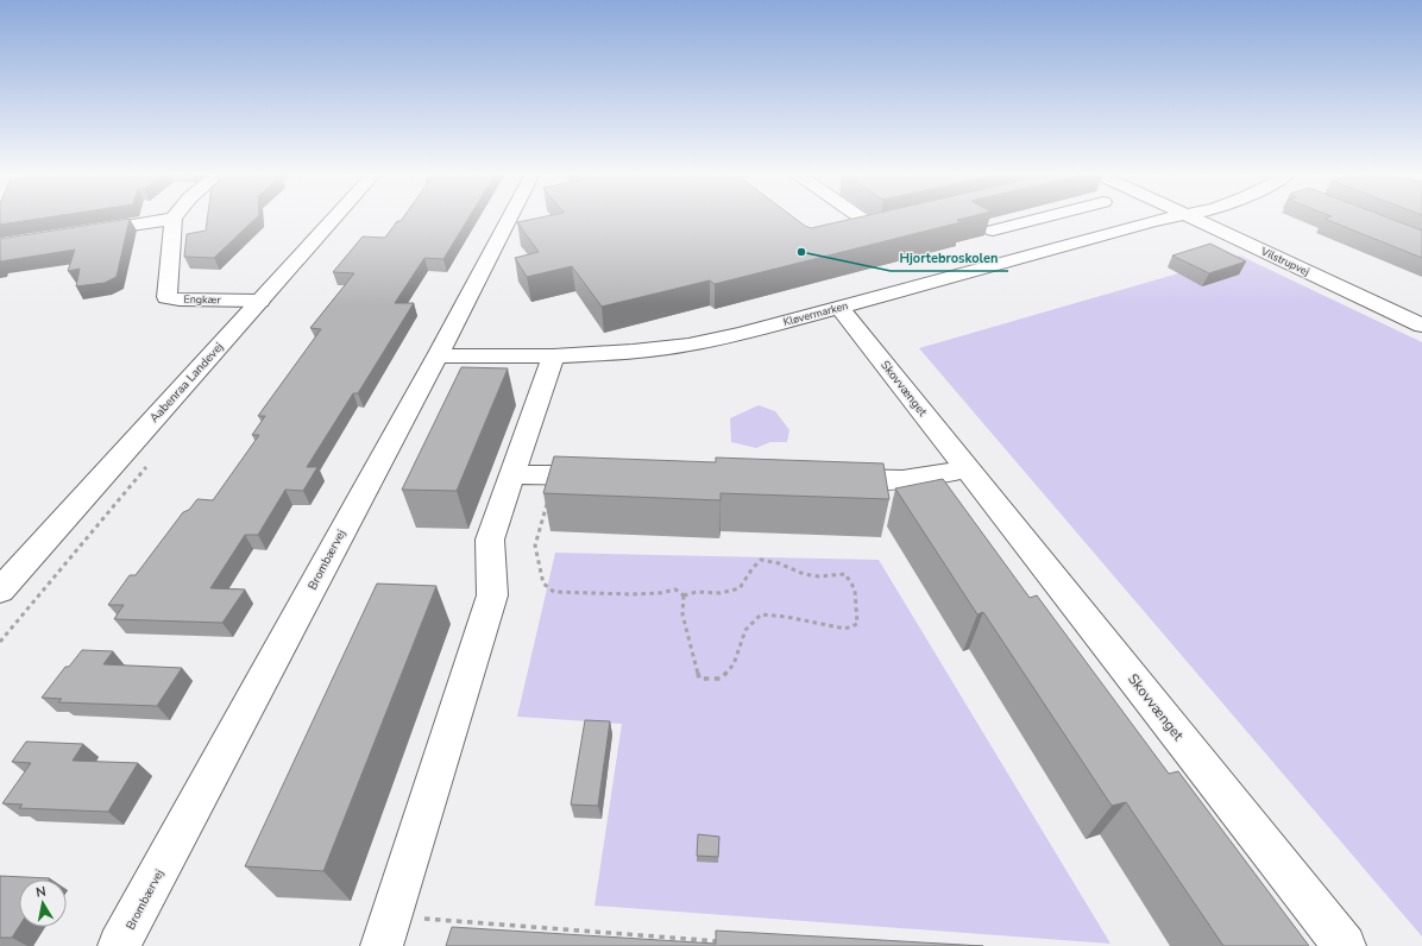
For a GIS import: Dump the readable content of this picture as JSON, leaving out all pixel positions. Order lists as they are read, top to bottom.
{
  "streets": {
    "street": [
      "Vilstrupvej",
      "Engkær",
      "Kløvermarken",
      "Aabenraa Landevej",
      "Skovvænget",
      "Brombærvej"
    ]
  },
  "crossings": [
    ["Engkær", "Aabenraa Landevej"],
    ["Kløvermarken", "Skovvænget"],
    ["Kløvermarken", "Brombærvej"]
  ],
  "places": ["Hjortebroskolen"],
  "north": "top"
}
